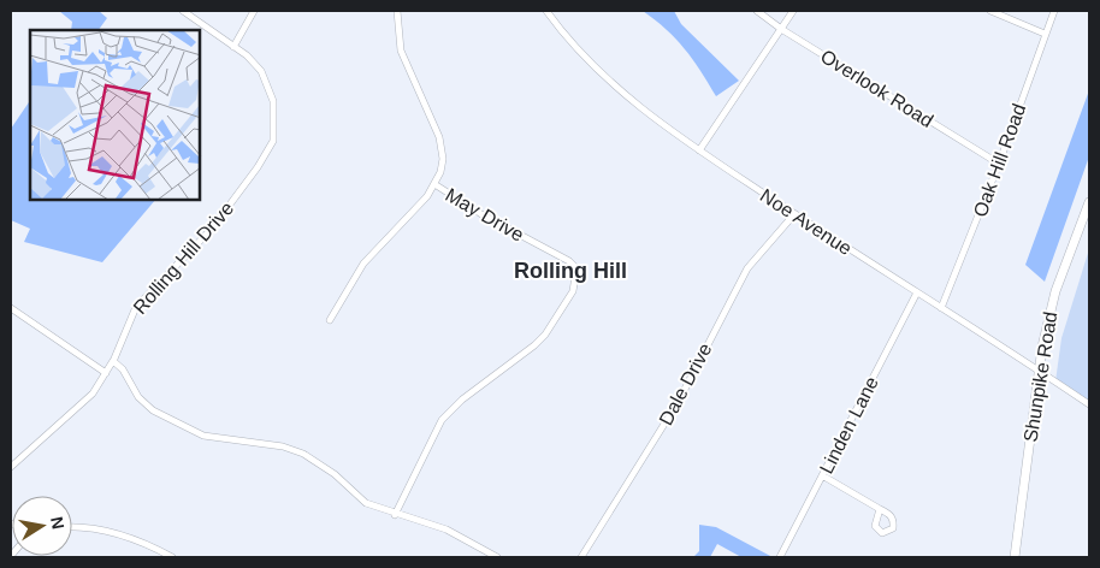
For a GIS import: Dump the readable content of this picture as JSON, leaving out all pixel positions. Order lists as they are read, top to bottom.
{
  "streets": {
    "main road": ["Shunpike Road"],
    "street": [
      "Overlook Road",
      "Oak Hill Road",
      "May Drive",
      "Noe Avenue",
      "Rolling Hill Drive",
      "Dale Drive",
      "Linden Lane"
    ]
  },
  "crossings": [
    ["Overlook Road", "Oak Hill Road"],
    ["Oak Hill Road", "Noe Avenue"],
    ["Noe Avenue", "Shunpike Road"],
    ["Noe Avenue", "Dale Drive"],
    ["Noe Avenue", "Linden Lane"]
  ],
  "districts": ["Rolling Hill"],
  "north": "right"
}
